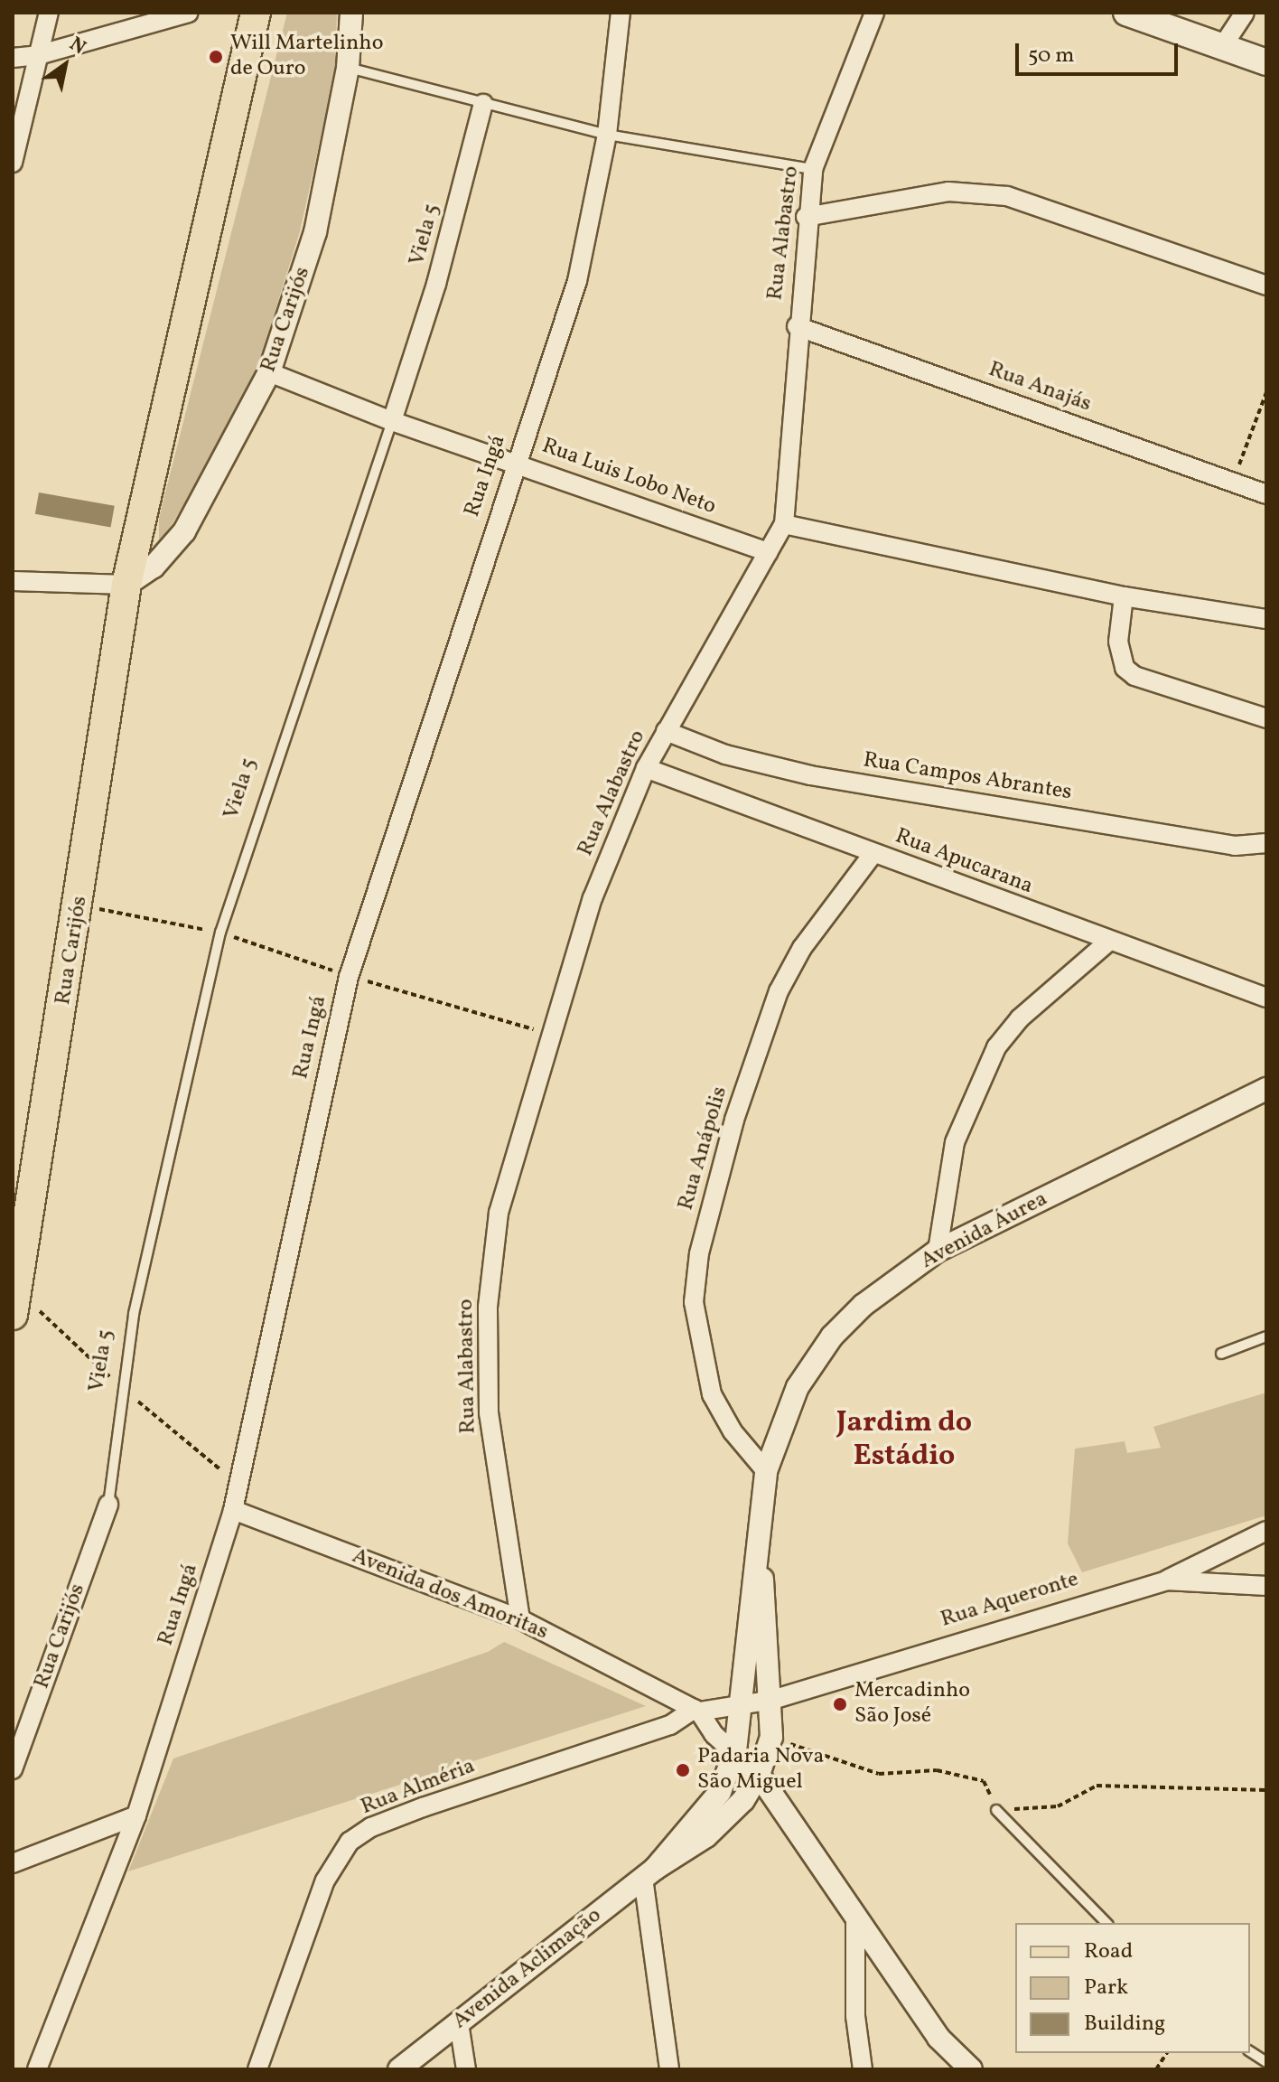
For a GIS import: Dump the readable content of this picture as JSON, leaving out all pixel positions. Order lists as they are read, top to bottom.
{
  "streets": {
    "main road": ["Rua Carijós"],
    "street": [
      "Rua Alabastro",
      "Viela 5",
      "Rua Anajás",
      "Rua Ingá",
      "Rua Luis Lobo Neto",
      "Rua Campos Abrantes",
      "Rua Apucarana",
      "Rua Anápolis",
      "Avenida Áurea",
      "Avenida dos Amoritas",
      "Rua Aqueronte",
      "Rua Alméria",
      "Avenida Aclimação"
    ]
  },
  "crossings": [
    ["Rua Alabastro", "Rua Anajás"],
    ["Rua Alabastro", "Rua Luis Lobo Neto"],
    ["Rua Alabastro", "Rua Campos Abrantes"],
    ["Rua Alabastro", "Rua Apucarana"],
    ["Rua Alabastro", "Avenida dos Amoritas"],
    ["Viela 5", "Rua Carijós"],
    ["Viela 5", "Rua Luis Lobo Neto"],
    ["Rua Carijós", "Rua Luis Lobo Neto"],
    ["Rua Ingá", "Rua Luis Lobo Neto"],
    ["Rua Ingá", "Avenida dos Amoritas"],
    ["Rua Apucarana", "Rua Anápolis"],
    ["Rua Anápolis", "Avenida Áurea"],
    ["Avenida Áurea", "Avenida dos Amoritas"],
    ["Avenida Áurea", "Rua Aqueronte"],
    ["Avenida Áurea", "Avenida Aclimação"],
    ["Avenida dos Amoritas", "Rua Alméria"],
    ["Avenida dos Amoritas", "Avenida Aclimação"]
  ],
  "districts": ["Jardim do Estádio"],
  "places": ["Will Martelinho de Ouro", "Mercadinho São José", "Padaria Nova São Miguel"],
  "legend": ["Road", "Park", "Building"],
  "scale_bar": "50 m",
  "north": "top right"
}
